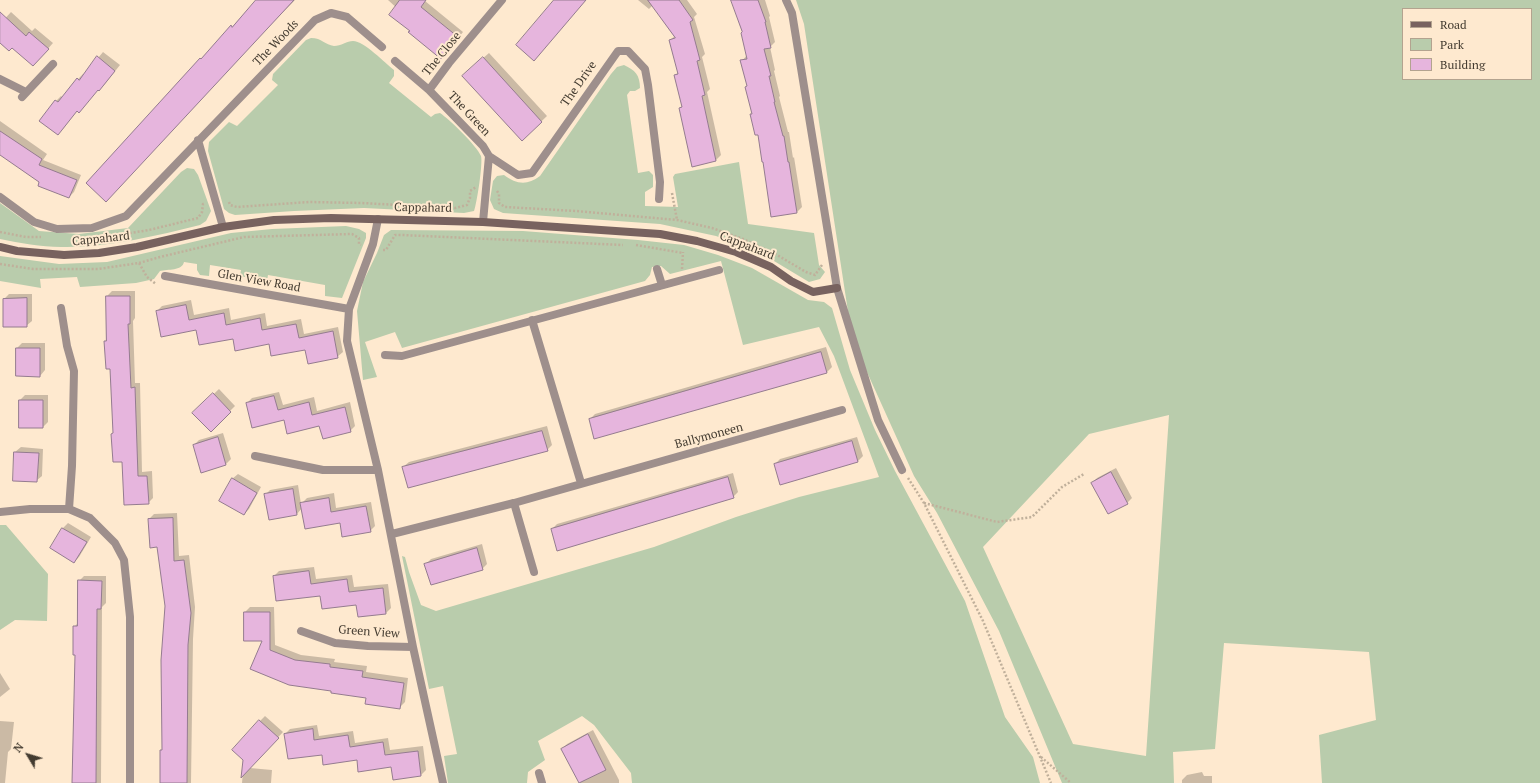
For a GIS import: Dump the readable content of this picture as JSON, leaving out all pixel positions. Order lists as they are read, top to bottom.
{
  "streets": {
    "main road": ["Cappahard"],
    "street": [
      "The Woods",
      "The Close",
      "The Drive",
      "The Green",
      "Glen View Road",
      "Ballymoneen",
      "Green View"
    ]
  },
  "crossings": [
    ["The Close", "The Green"],
    ["The Drive", "The Green"]
  ],
  "legend": ["Road", "Park", "Building"],
  "north": "top left"
}
